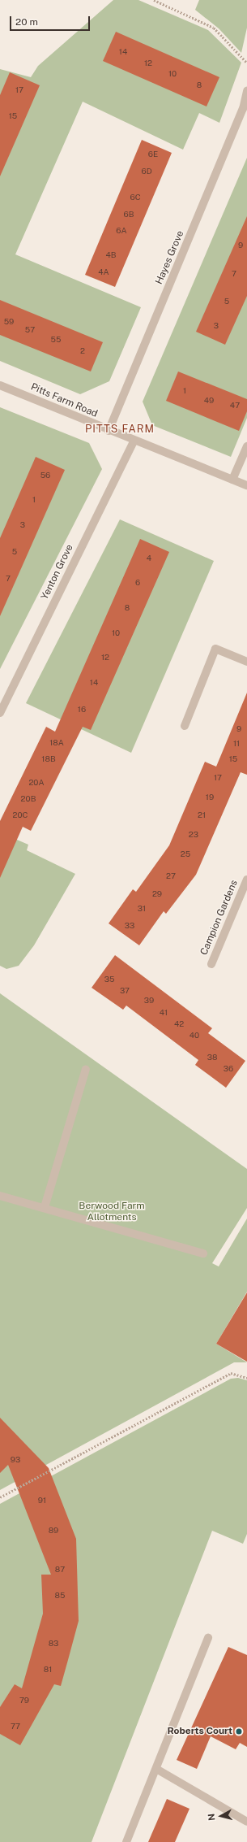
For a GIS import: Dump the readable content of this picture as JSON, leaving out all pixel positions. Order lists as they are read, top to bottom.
{
  "streets": {
    "street": [
      "Hayes Grove",
      "Pitts Farm Road",
      "Yenton Grove",
      "Campion Gardens"
    ]
  },
  "crossings": [
    ["Hayes Grove", "Pitts Farm Road"],
    ["Pitts Farm Road", "Yenton Grove"]
  ],
  "districts": ["PITTS FARM"],
  "parks": ["Berwood Farm Allotments"],
  "places": ["Roberts Court"],
  "house_numbers": [
    "14",
    "12",
    "10",
    "8",
    "17",
    "15",
    "6E",
    "6D",
    "6C",
    "6B",
    "6A",
    "9",
    "4B",
    "4A",
    "7",
    "5",
    "59",
    "3",
    "57",
    "55",
    "2",
    "1",
    "49",
    "47",
    "56",
    "1",
    "3",
    "5",
    "4",
    "7",
    "6",
    "8",
    "10",
    "12",
    "14",
    "16",
    "9",
    "18A",
    "11",
    "18B",
    "15",
    "17",
    "20A",
    "19",
    "20B",
    "20C",
    "21",
    "23",
    "25",
    "27",
    "29",
    "31",
    "33",
    "35",
    "37",
    "39",
    "41",
    "42",
    "40",
    "38",
    "36",
    "93",
    "91",
    "89",
    "87",
    "85",
    "83",
    "81",
    "79",
    "77"
  ],
  "scale_bar": "20 m",
  "north": "left"
}
